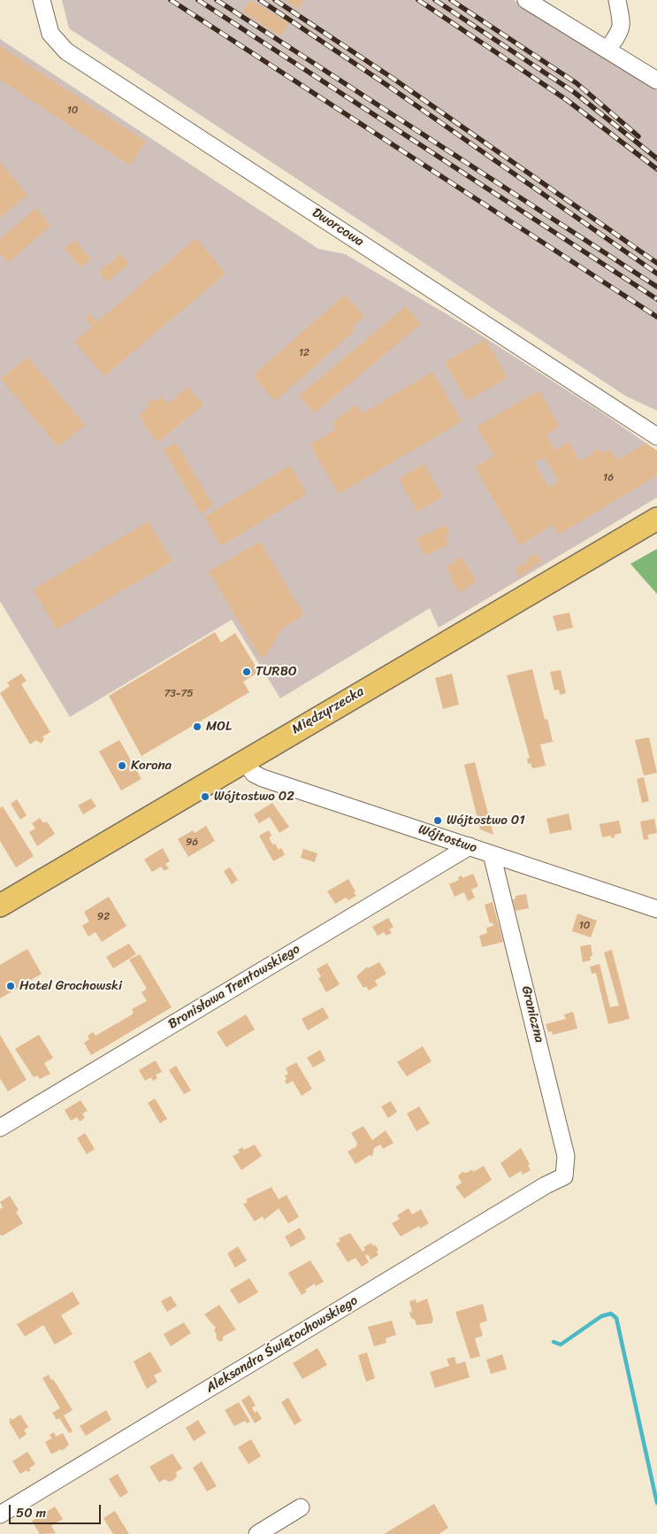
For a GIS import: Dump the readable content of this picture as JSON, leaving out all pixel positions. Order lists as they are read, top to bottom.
{
  "streets": {
    "main road": ["Międzyrzecka"],
    "street": [
      "Dworcowa",
      "Wójtostwo",
      "Bronisława Trentowskiego",
      "Graniczna",
      "Aleksandra Świętochowskiego"
    ]
  },
  "crossings": [
    ["Międzyrzecka", "Wójtostwo"],
    ["Wójtostwo", "Bronisława Trentowskiego"],
    ["Wójtostwo", "Graniczna"],
    ["Graniczna", "Aleksandra Świętochowskiego"]
  ],
  "places": [
    "TURBO",
    "MOL",
    "Korona",
    "Wójtostwo 02",
    "Wójtostwo 01",
    "Hotel Grochowski"
  ],
  "house_numbers": [
    "10",
    "12",
    "16",
    "73-75",
    "96",
    "92",
    "10"
  ],
  "scale_bar": "50 m"
}
